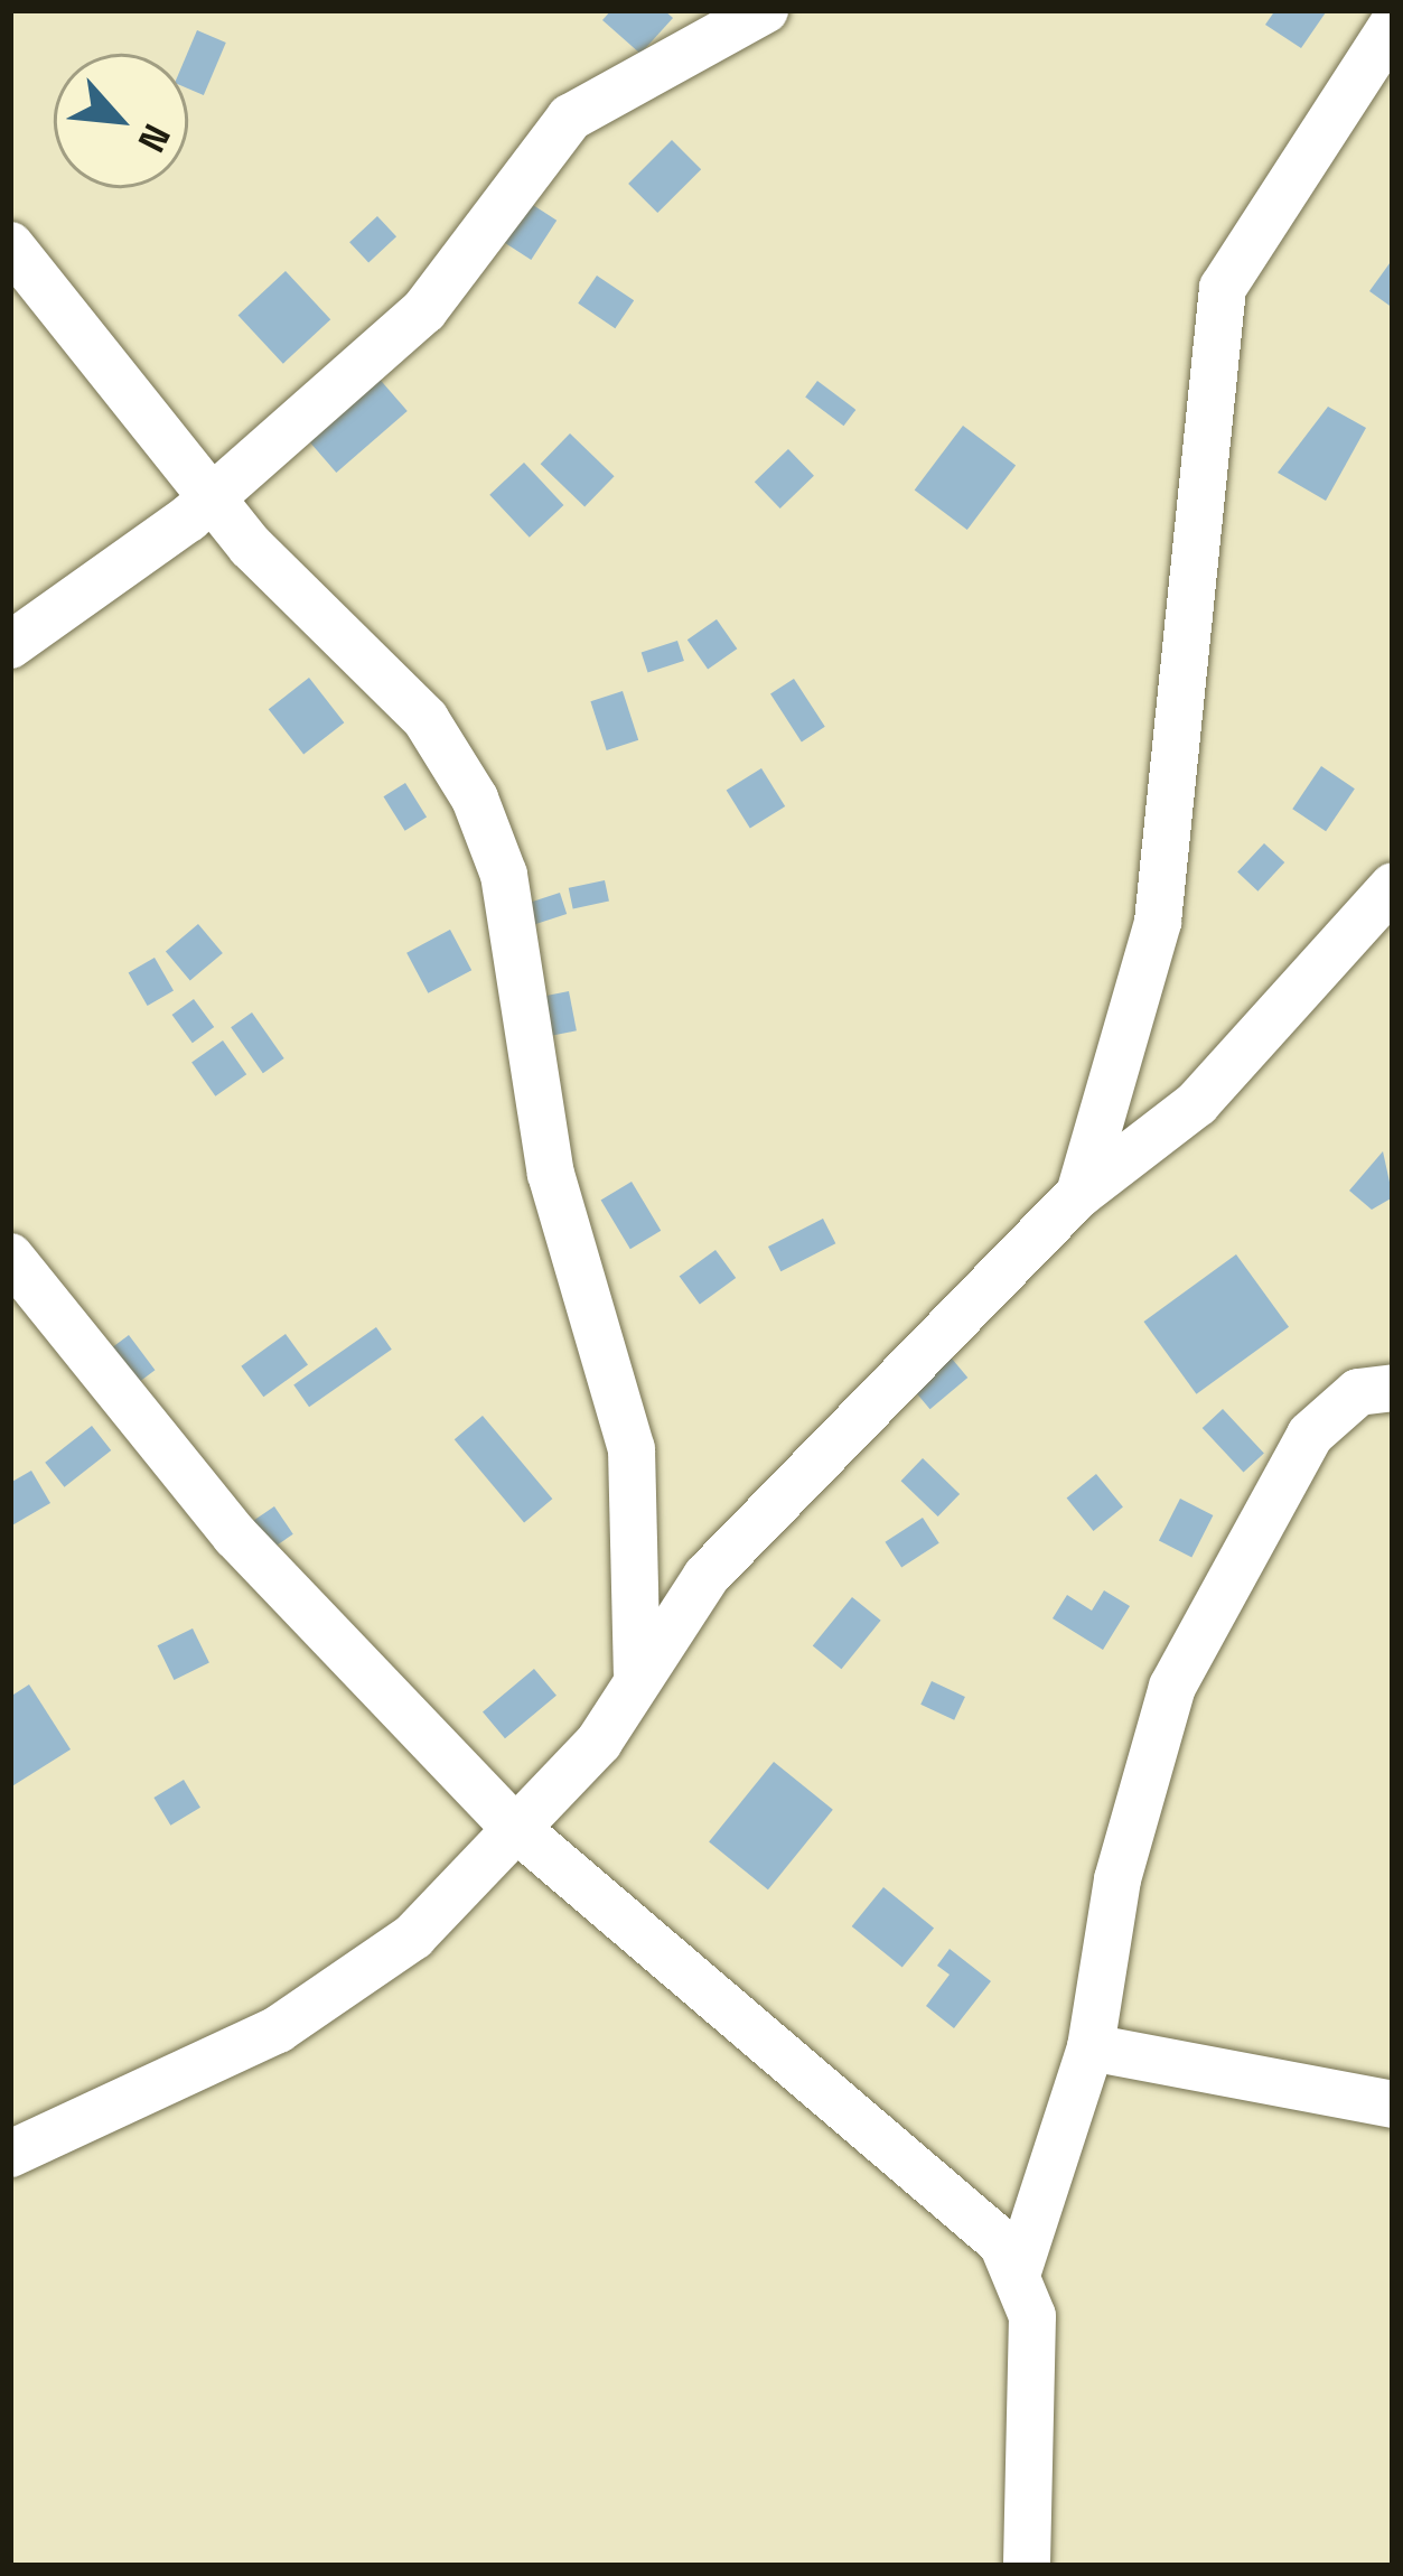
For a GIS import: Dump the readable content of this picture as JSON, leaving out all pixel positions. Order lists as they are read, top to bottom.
{
  "north": "bottom right"
}
